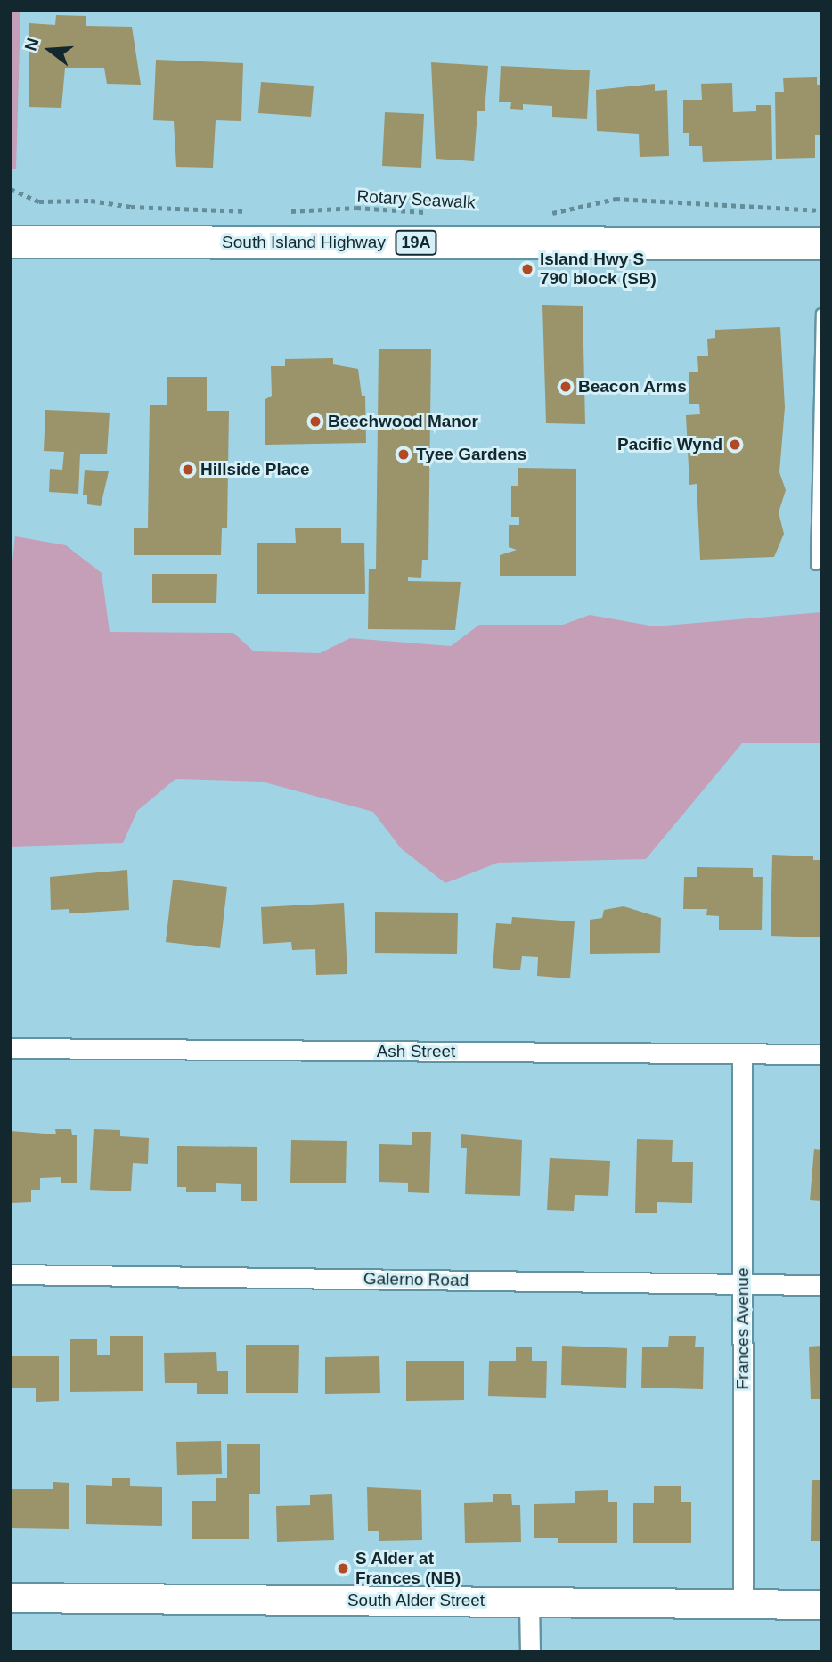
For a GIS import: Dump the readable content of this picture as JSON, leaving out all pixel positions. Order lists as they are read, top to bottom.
{
  "streets": {
    "main road": ["South Island Highway", "19A"],
    "street": [
      "Ash Street",
      "Galerno Road",
      "Frances Avenue",
      "South Alder Street"
    ],
    "path": ["Rotary Seawalk"]
  },
  "crossings": [
    ["Ash Street", "Frances Avenue"],
    ["Galerno Road", "Frances Avenue"],
    ["Frances Avenue", "South Alder Street"]
  ],
  "places": [
    "Island Hwy S 790 block (SB)",
    "Beacon Arms",
    "Beechwood Manor",
    "Pacific Wynd",
    "Tyee Gardens",
    "Hillside Place",
    "S Alder at Frances (NB)"
  ],
  "north": "left"
}
